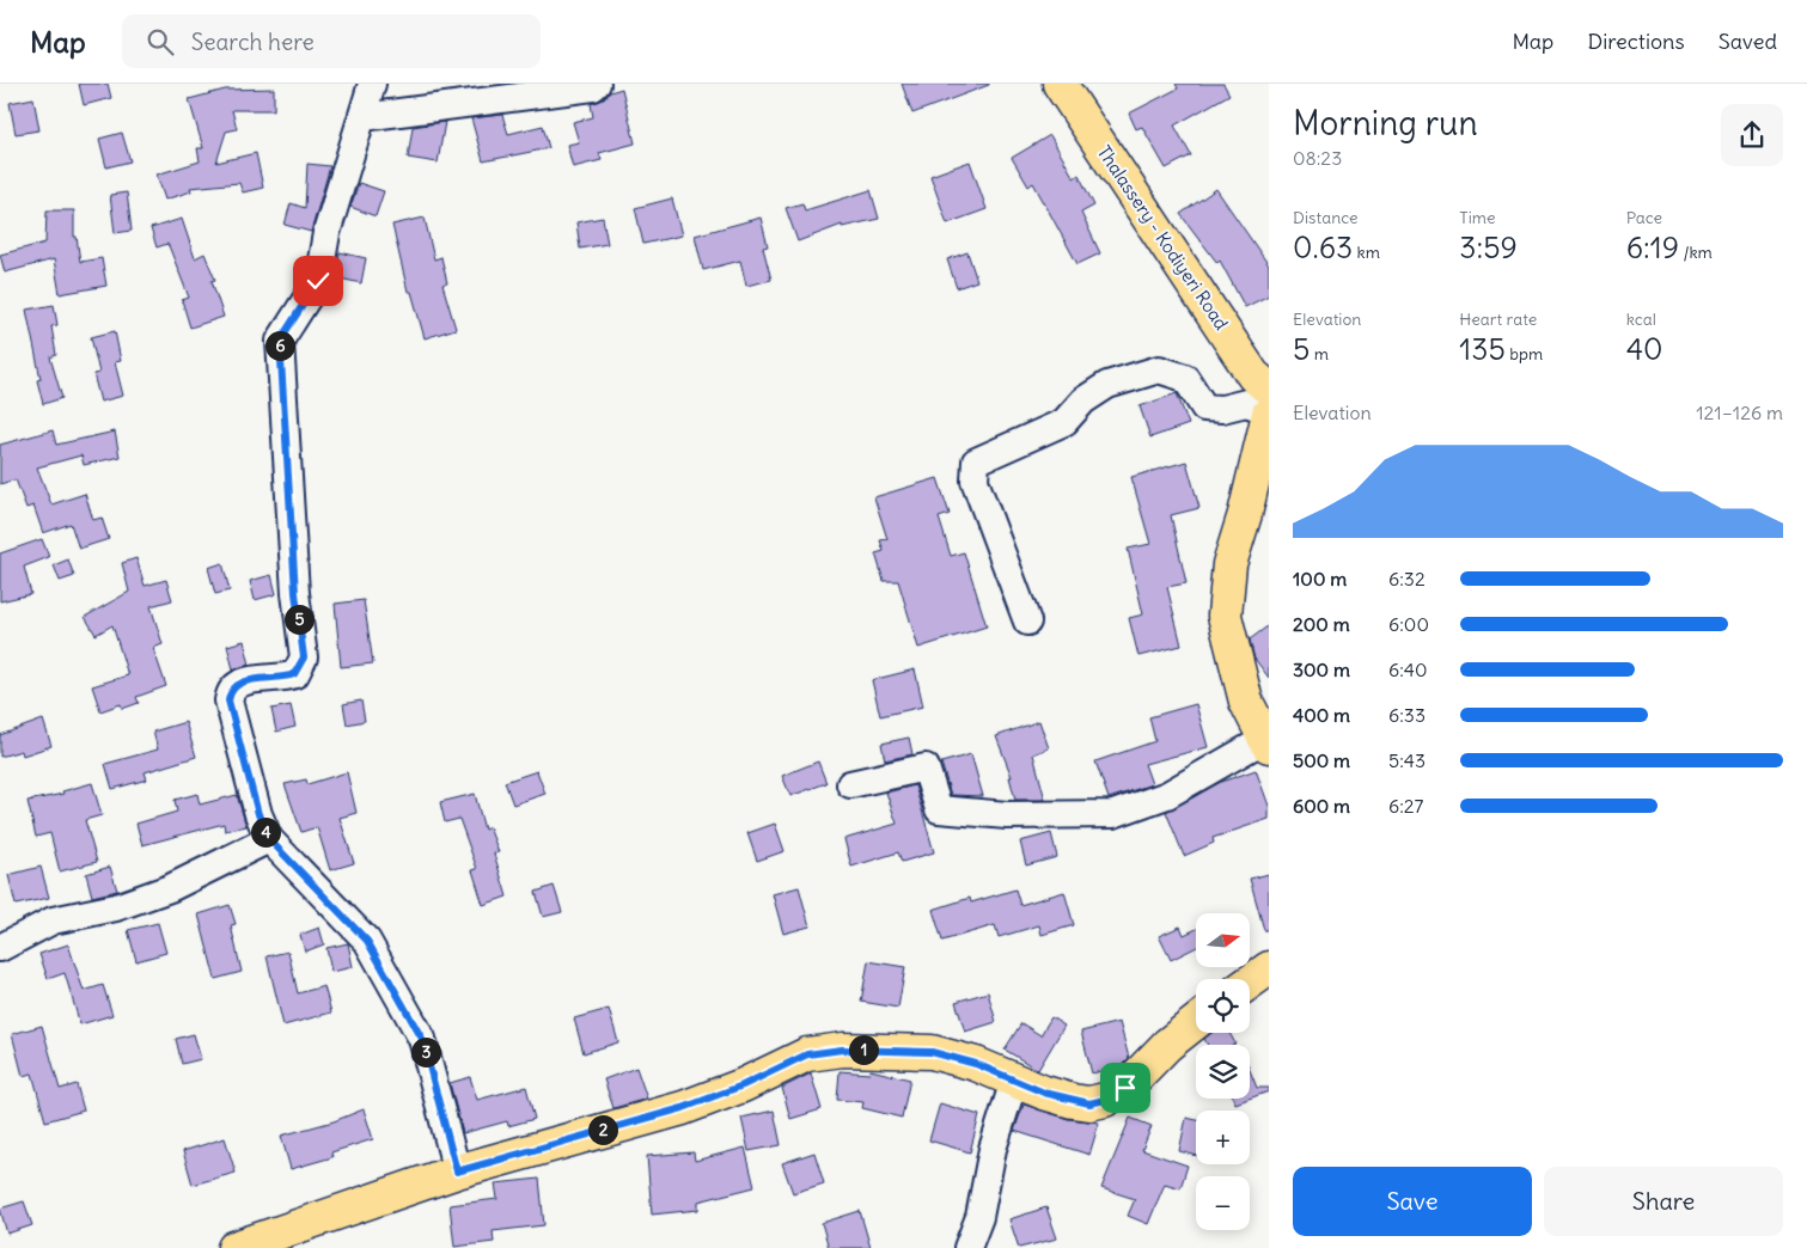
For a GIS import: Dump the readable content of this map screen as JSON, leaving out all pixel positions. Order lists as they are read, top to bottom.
{
  "streets": {
    "main road": ["Thalassery - Kodiyeri Road"]
  },
  "north": "right",
  "page": {
    "header": "Map",
    "search": "Search here",
    "nav": ["Map", "Directions", "Saved"],
    "heading": ["Morning run", "08:23"],
    "stats": [
      ["Distance", "0.63 km"],
      ["Time", "3:59"],
      ["Pace", "6:19 /km"],
      ["Elevation", "5 m"],
      ["Heart rate", "135 bpm"],
      ["kcal", "40"]
    ],
    "pins": [
      "6",
      "5",
      "4",
      "1",
      "3",
      "2"
    ],
    "chart": ["Elevation", "121–126 m"],
    "list": [
      {
        "name": "100 m",
        "note": "6:32"
      },
      {
        "name": "200 m",
        "note": "6:00"
      },
      {
        "name": "300 m",
        "note": "6:40"
      },
      {
        "name": "400 m",
        "note": "6:33"
      },
      {
        "name": "500 m",
        "note": "5:43"
      },
      {
        "name": "600 m",
        "note": "6:27"
      }
    ],
    "map_buttons": ["+", "−"],
    "buttons": ["Save", "Share"]
  }
}
